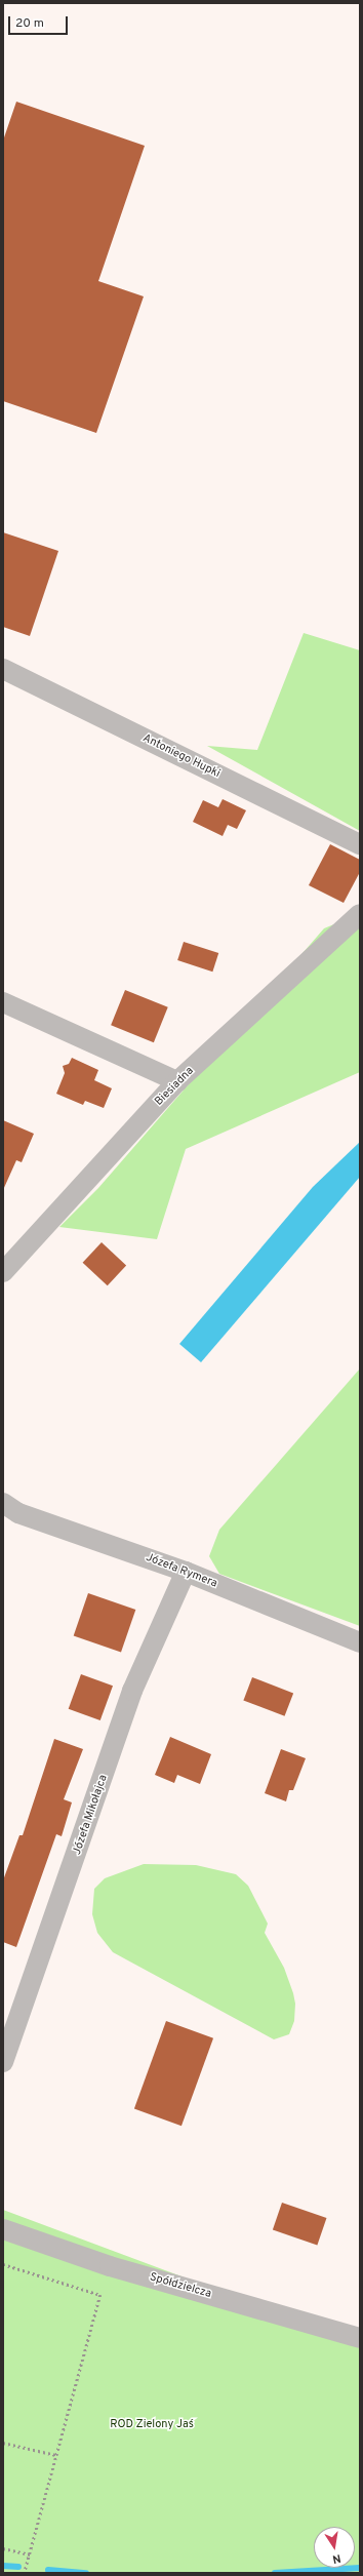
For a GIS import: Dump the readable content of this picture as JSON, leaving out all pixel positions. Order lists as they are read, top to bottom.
{
  "streets": {
    "street": [
      "Antoniego Hupki",
      "Biesiadna",
      "Józefa Rymera",
      "Józefa Mikołajca",
      "Spółdzielcza"
    ]
  },
  "crossings": [
    ["Józefa Rymera", "Józefa Mikołajca"]
  ],
  "parks": ["ROD Zielony Jaś"],
  "scale_bar": "20 m",
  "north": "bottom"
}
